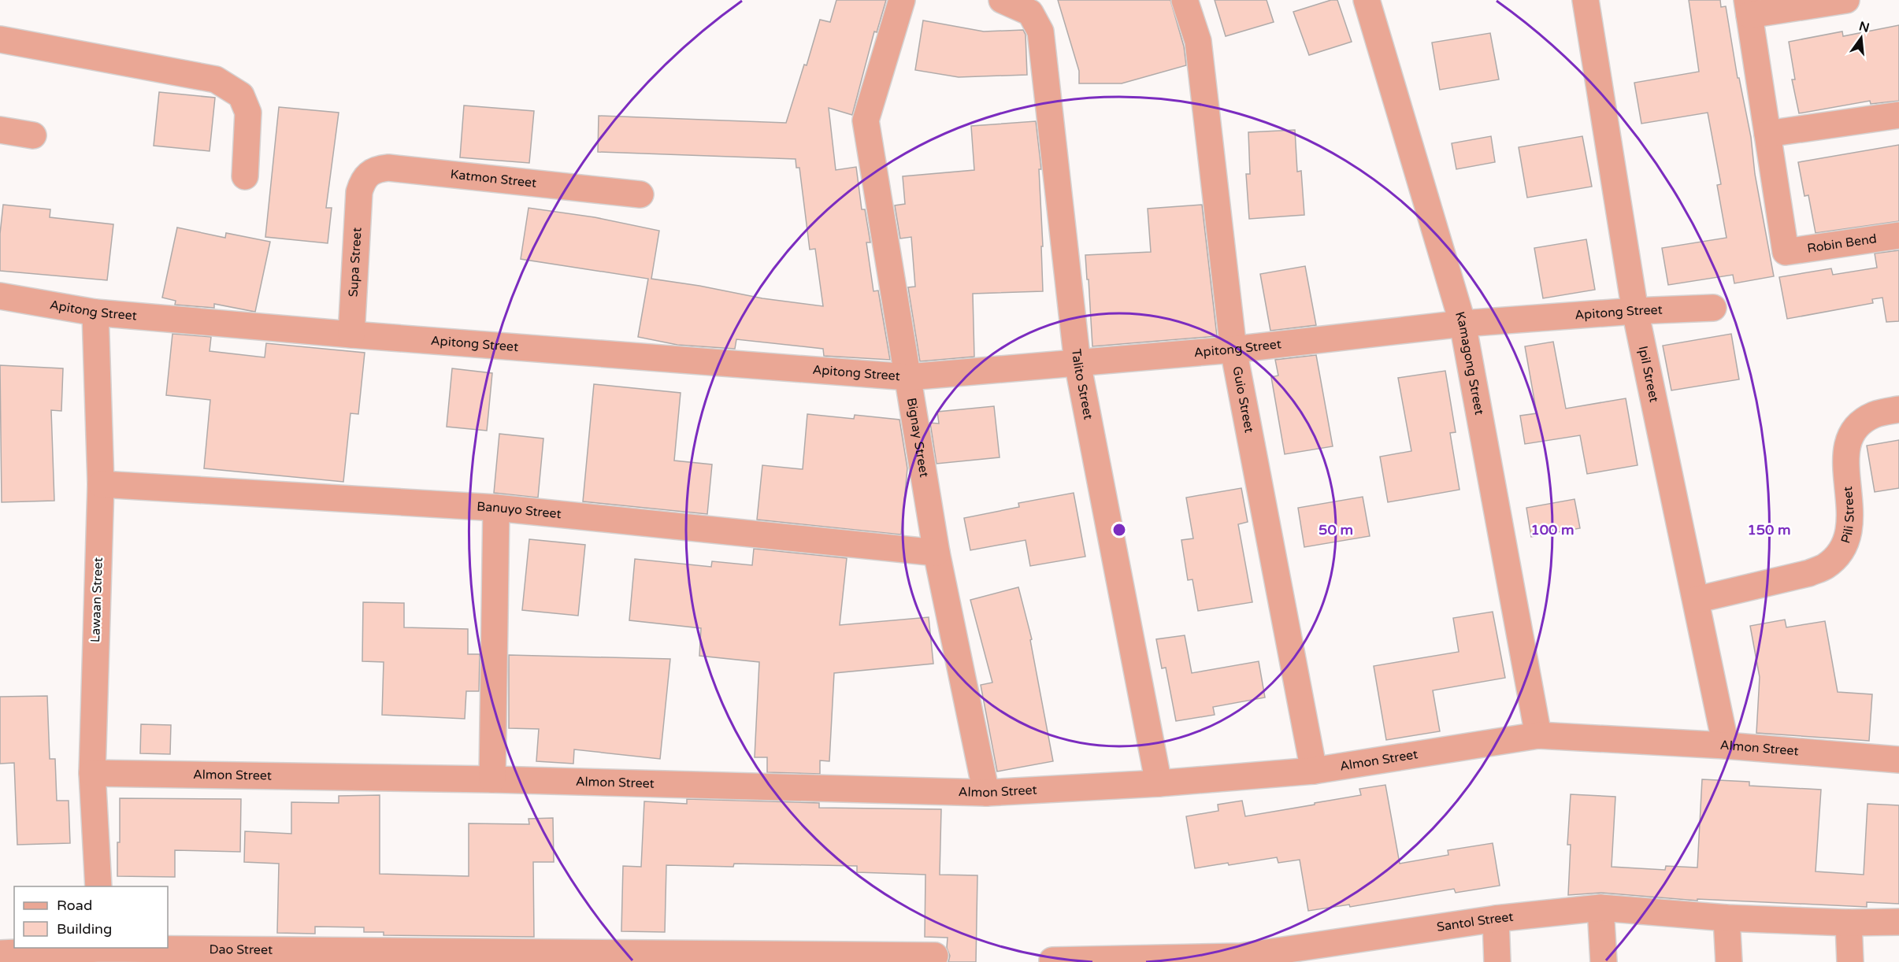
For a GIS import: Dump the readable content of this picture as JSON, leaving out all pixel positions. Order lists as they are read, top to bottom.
{
  "streets": {
    "street": [
      "Katmon Street",
      "Robin Bend",
      "Supa Street",
      "Apitong Street",
      "Kamagong Street",
      "Ipil Street",
      "Talito Street",
      "Guio Street",
      "Bignay Street",
      "Banuyo Street",
      "Pili Street",
      "Lawaan Street",
      "Almon Street",
      "Santol Street",
      "Dao Street"
    ]
  },
  "crossings": [
    ["Katmon Street", "Supa Street"],
    ["Supa Street", "Apitong Street"],
    ["Apitong Street", "Kamagong Street"],
    ["Apitong Street", "Ipil Street"],
    ["Apitong Street", "Talito Street"],
    ["Apitong Street", "Guio Street"],
    ["Apitong Street", "Bignay Street"],
    ["Apitong Street", "Lawaan Street"],
    ["Kamagong Street", "Almon Street"],
    ["Ipil Street", "Pili Street"],
    ["Ipil Street", "Almon Street"],
    ["Talito Street", "Almon Street"],
    ["Guio Street", "Almon Street"],
    ["Bignay Street", "Banuyo Street"],
    ["Bignay Street", "Almon Street"],
    ["Banuyo Street", "Lawaan Street"],
    ["Lawaan Street", "Almon Street"]
  ],
  "legend": ["Road", "Building"],
  "north": "top",
  "rings": ["50 m", "100 m", "150 m"]
}
